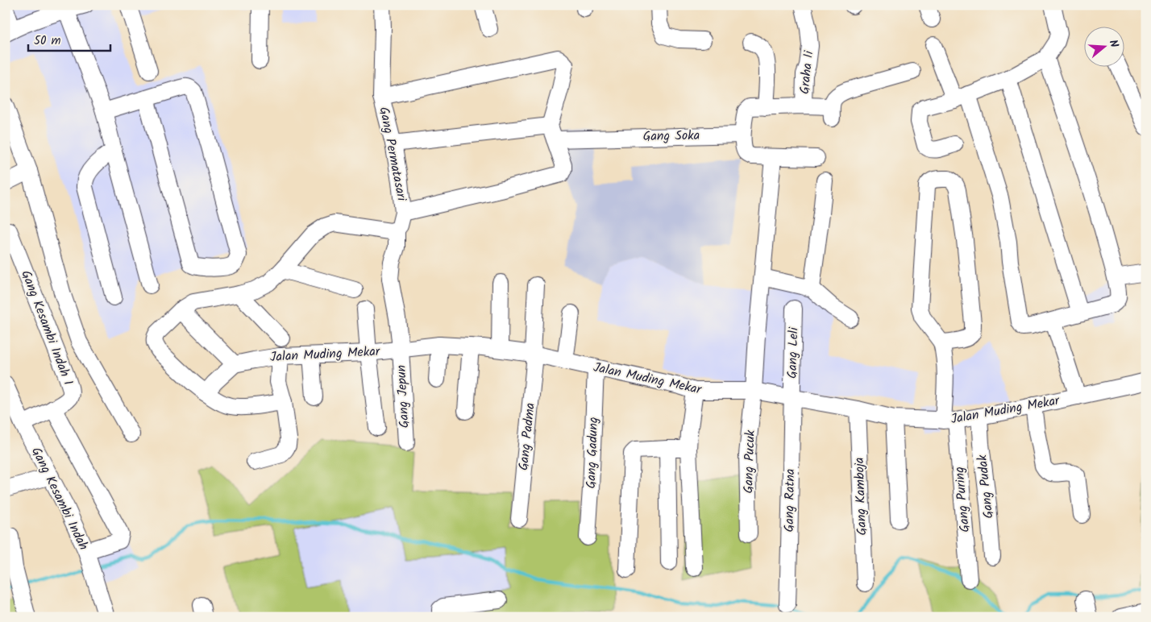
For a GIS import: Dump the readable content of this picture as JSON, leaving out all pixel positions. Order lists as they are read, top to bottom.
{
  "streets": {
    "street": [
      "Graha Ii",
      "Gang Soka",
      "Gang Permatasari",
      "Gang Kesambi Indah I",
      "Gang Leli",
      "Jalan Muding Mekar",
      "Gang Jepun",
      "Gang Padma",
      "Gang Gadung",
      "Gang Pucuk",
      "Gang Pudak",
      "Gang Kamboja",
      "Gang Kesambi Indah",
      "Gang Puring",
      "Gang Ratna"
    ]
  },
  "crossings": [
    ["Graha Ii", "Gang Soka"],
    ["Gang Soka", "Gang Permatasari"],
    ["Gang Permatasari", "Jalan Muding Mekar"],
    ["Gang Permatasari", "Gang Jepun"],
    ["Gang Kesambi Indah I", "Gang Kesambi Indah"],
    ["Gang Leli", "Jalan Muding Mekar"],
    ["Gang Leli", "Gang Ratna"],
    ["Jalan Muding Mekar", "Gang Jepun"],
    ["Jalan Muding Mekar", "Gang Padma"],
    ["Jalan Muding Mekar", "Gang Gadung"],
    ["Jalan Muding Mekar", "Gang Pucuk"],
    ["Jalan Muding Mekar", "Gang Pudak"],
    ["Jalan Muding Mekar", "Gang Kamboja"],
    ["Jalan Muding Mekar", "Gang Puring"],
    ["Jalan Muding Mekar", "Gang Ratna"]
  ],
  "scale_bar": "50 m",
  "north": "right"
}
